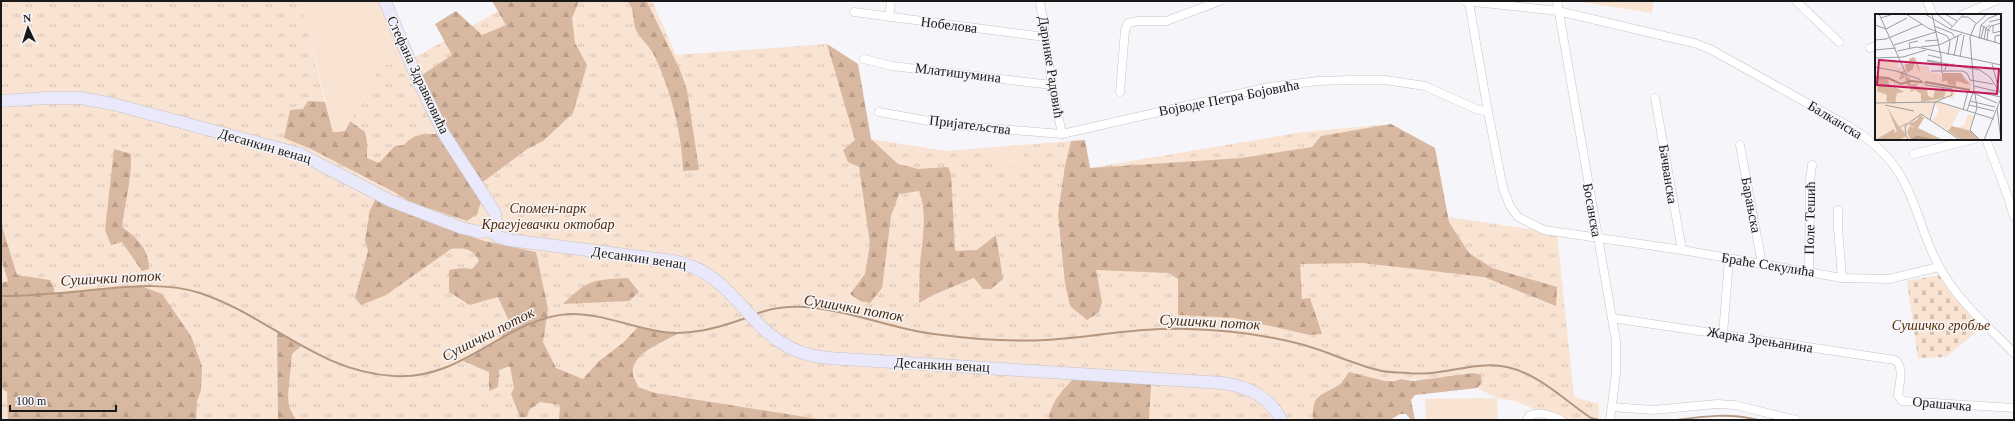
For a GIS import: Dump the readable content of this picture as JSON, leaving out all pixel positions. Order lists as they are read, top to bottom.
{
  "streets": {
    "street": [
      "Нобелова",
      "Даринке Радовић",
      "Млатишумина",
      "Стефана Здравковића",
      "Војводе Петра Бојовића",
      "Балканска",
      "Пријатељства",
      "Десанкин венац",
      "Бачванска",
      "Барањска",
      "Босанска",
      "Поле Тешић",
      "Браће Секулића",
      "Жарка Зрењанина",
      "Орашачка"
    ]
  },
  "crossings": [
    ["Нобелова", "Даринке Радовић"],
    ["Даринке Радовић", "Млатишумина"],
    ["Даринке Радовић", "Војводе Петра Бојовића"],
    ["Даринке Радовић", "Пријатељства"],
    ["Стефана Здравковића", "Десанкин венац"],
    ["Војводе Петра Бојовића", "Пријатељства"],
    ["Балканска", "Босанска"],
    ["Балканска", "Браће Секулића"],
    ["Бачванска", "Браће Секулића"],
    ["Барањска", "Браће Секулића"],
    ["Босанска", "Браће Секулића"],
    ["Босанска", "Жарка Зрењанина"],
    ["Поле Тешић", "Браће Секулића"],
    ["Жарка Зрењанина", "Орашачка"]
  ],
  "water": ["Сушички поток"],
  "parks": ["Спомен-парк Крагујевачки октобар", "Сушичко гробље"],
  "scale_bar": "100 m",
  "north": "top"
}
